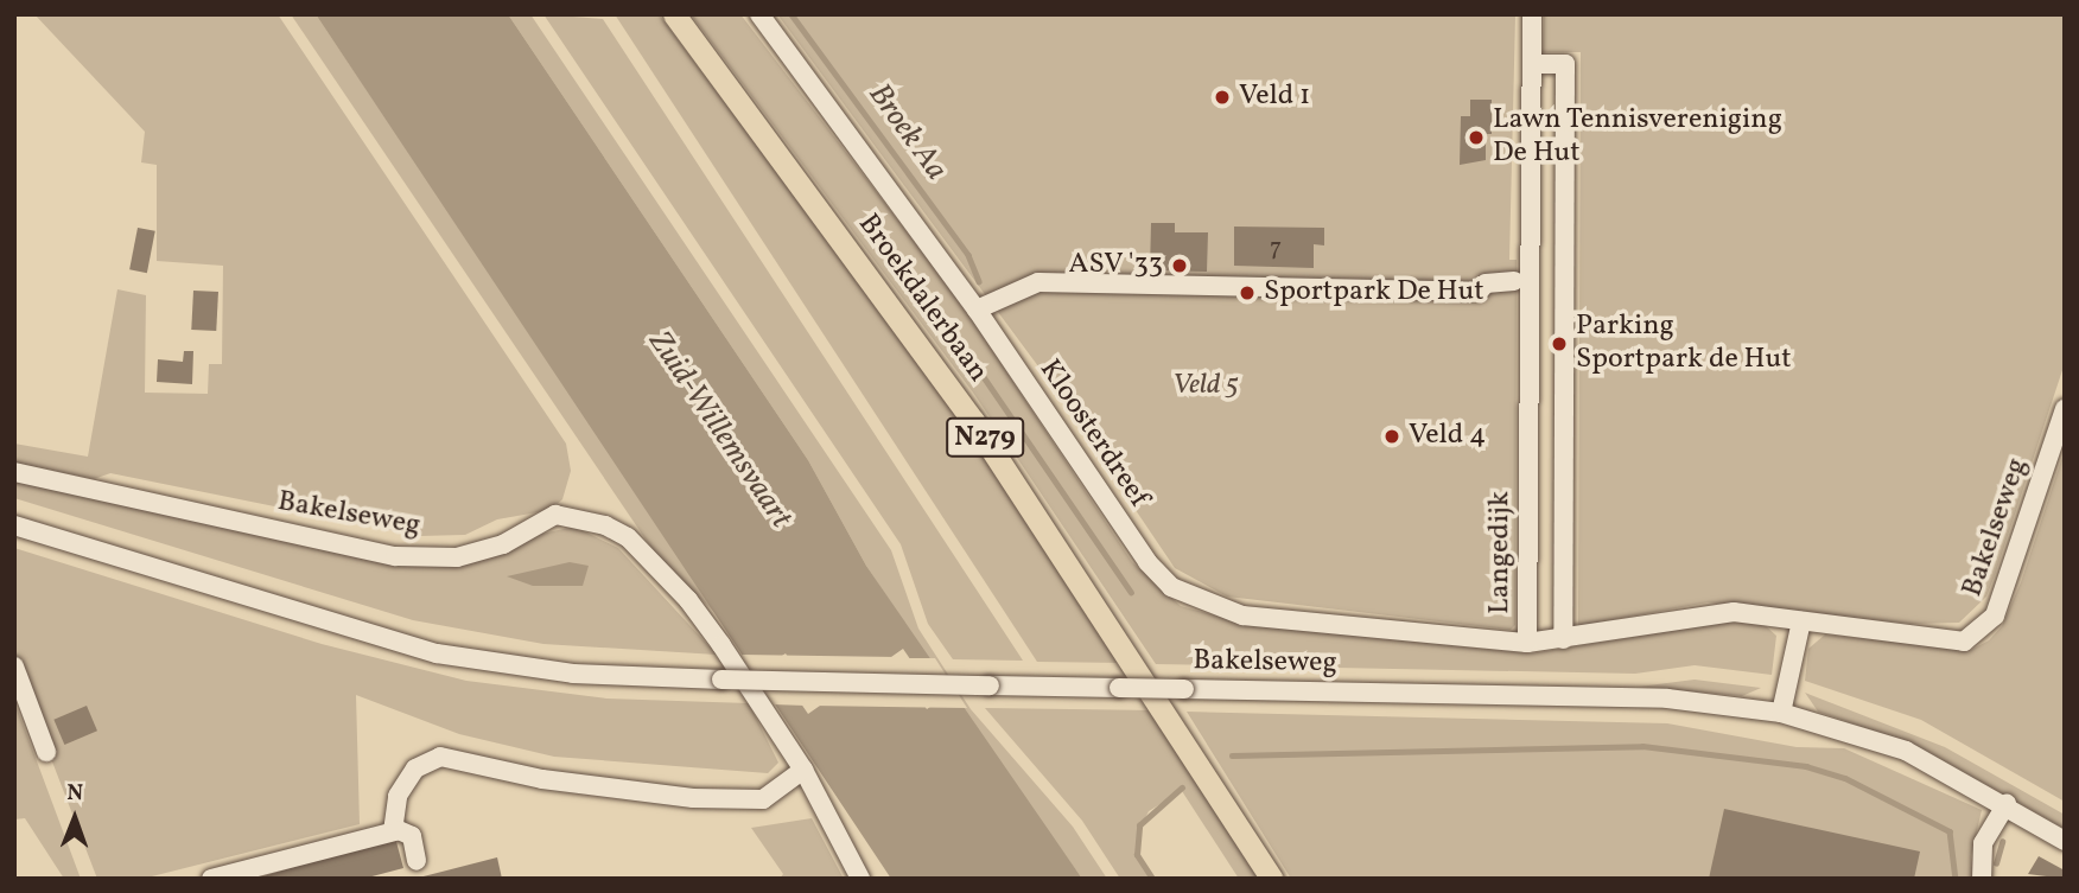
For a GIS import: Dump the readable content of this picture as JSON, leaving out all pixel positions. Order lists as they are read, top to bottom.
{
  "streets": {
    "main road": ["Broekdalerbaan", "N279"],
    "street": ["Kloosterdreef", "Bakelseweg", "Langedijk"]
  },
  "crossings": [
    ["Kloosterdreef", "Bakelseweg"],
    ["Kloosterdreef", "Langedijk"]
  ],
  "water": ["Broek Aa", "Zuid-Willemsvaart"],
  "parks": ["Veld 5"],
  "places": [
    "Veld 1",
    "Lawn Tennisvereniging De Hut",
    "ASV '33",
    "Sportpark De Hut",
    "Parking Sportpark de Hut",
    "Veld 4"
  ],
  "house_numbers": ["7"],
  "north": "top"
}
